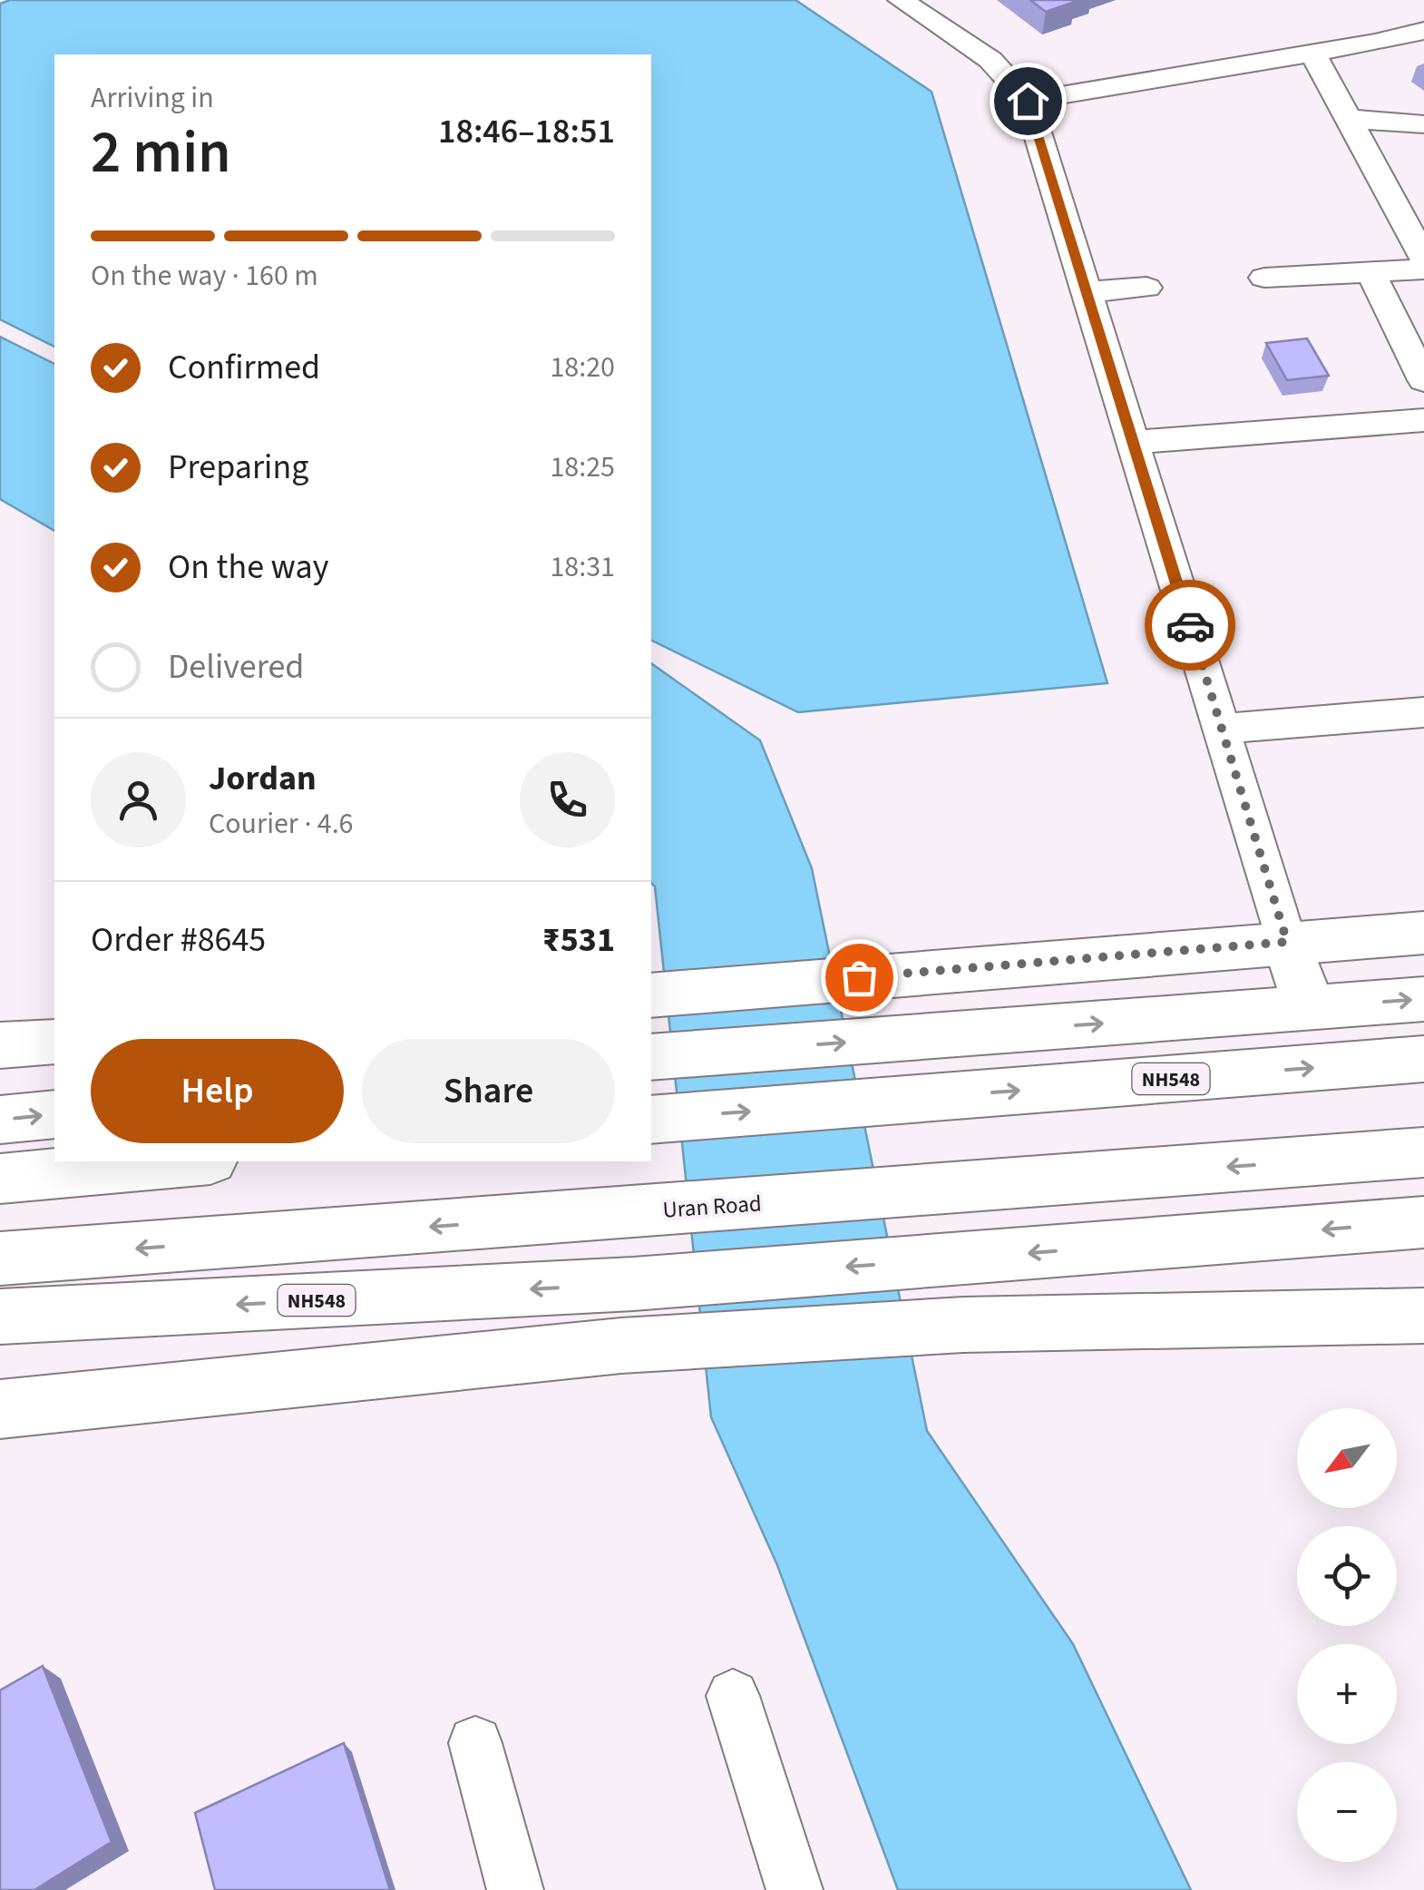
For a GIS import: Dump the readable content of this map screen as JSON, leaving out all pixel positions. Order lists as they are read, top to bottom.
{
  "streets": {
    "main road": ["NH548", "Uran Road"]
  },
  "north": "bottom left",
  "page": {
    "heading": ["2 min", "Arriving in", "18:46–18:51"],
    "panel": [
      "Jordan",
      "Courier · 4.6",
      "Order #8645",
      "₹531"
    ],
    "bar": "On the way · 160 m",
    "list": [
      ["Confirmed", "18:20"],
      ["Preparing", "18:25"],
      ["On the way", "18:31"],
      "Delivered"
    ],
    "buttons": ["Help", "Share"],
    "map_buttons": ["+", "−"]
  }
}
